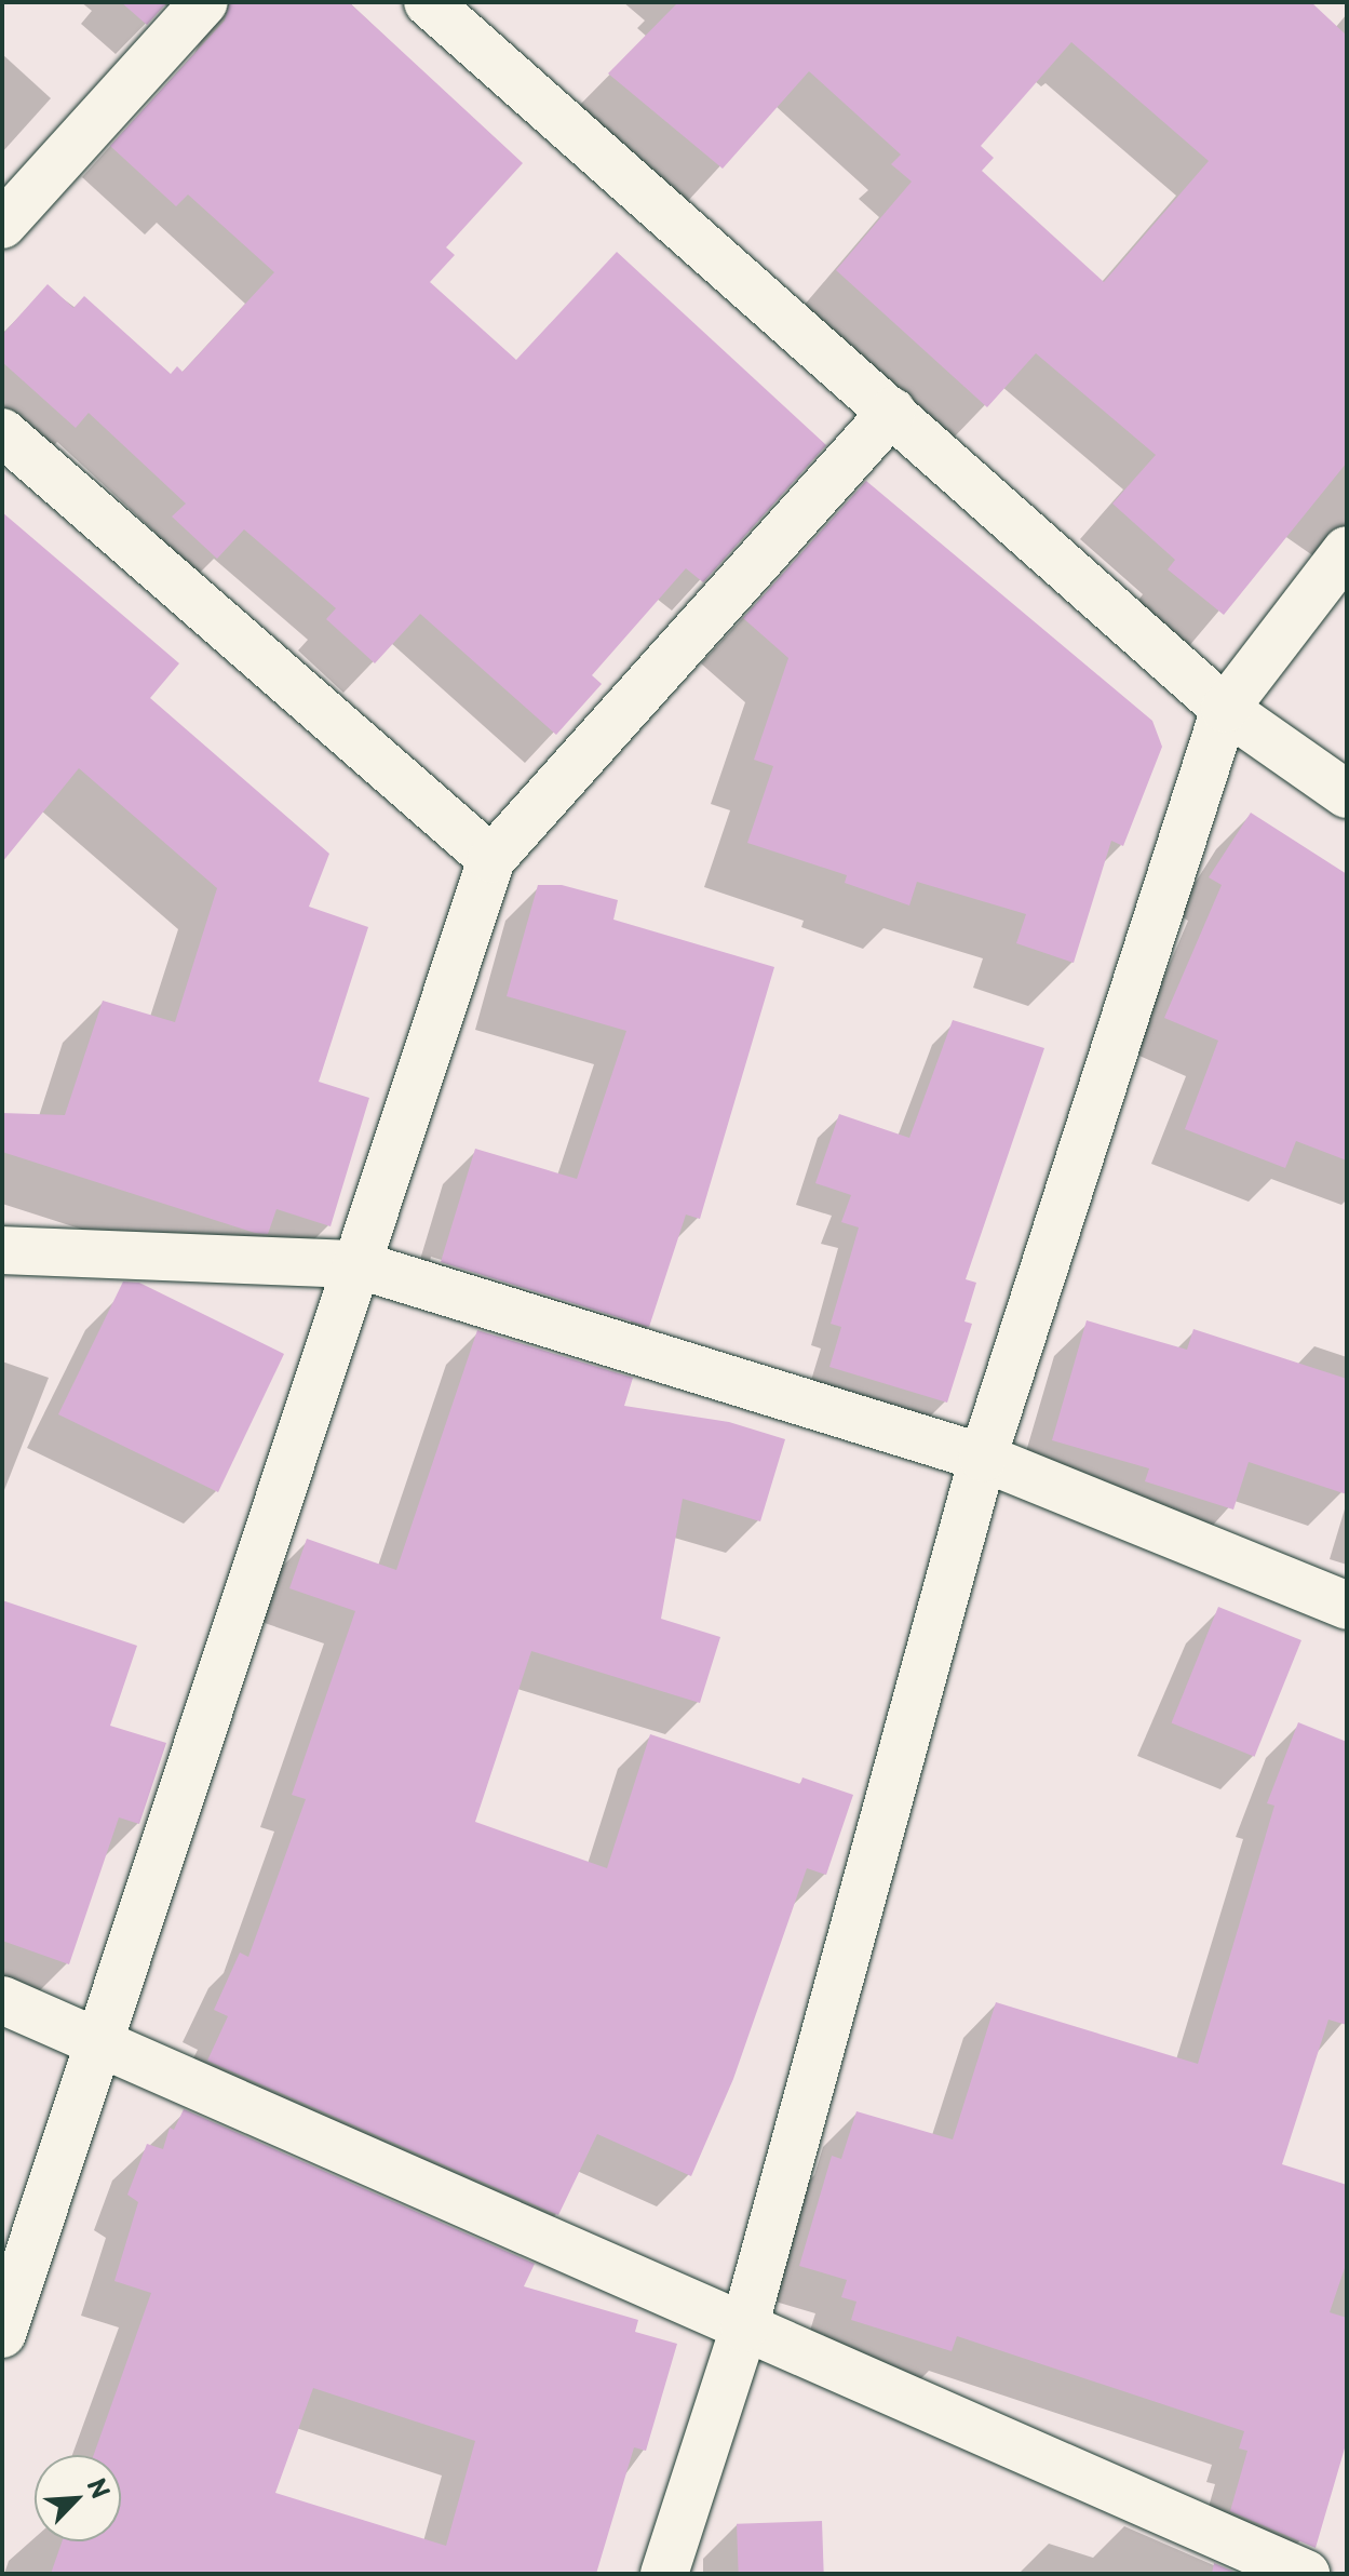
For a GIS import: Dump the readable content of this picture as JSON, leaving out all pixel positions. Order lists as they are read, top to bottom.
{
  "north": "top right"
}
